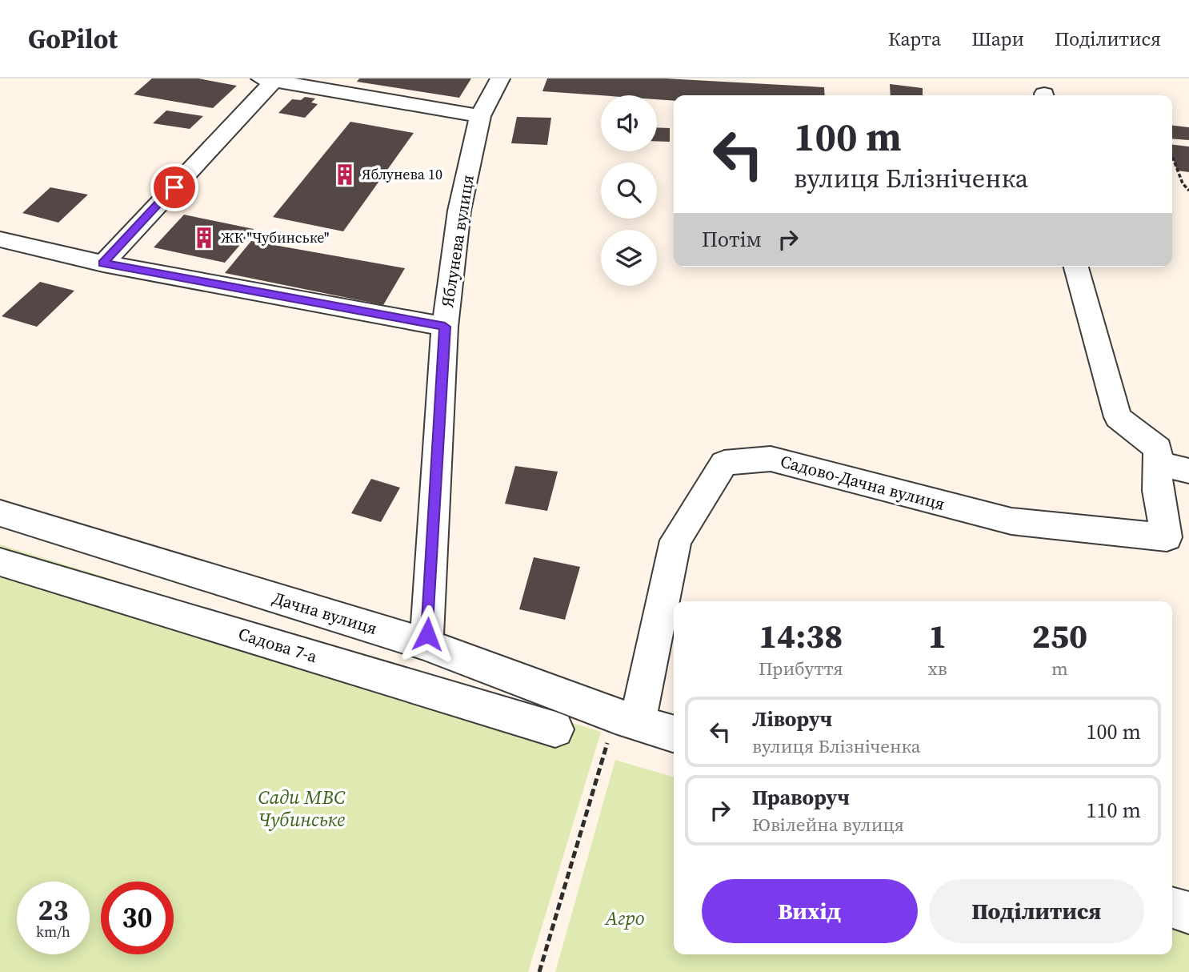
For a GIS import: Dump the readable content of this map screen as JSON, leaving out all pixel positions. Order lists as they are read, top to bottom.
{
  "streets": {
    "street": [
      "Яблунева вулиця",
      "Садово-Дачна вулиця",
      "Дачна вулиця",
      "Садова 7-а"
    ]
  },
  "crossings": [
    ["Яблунева вулиця", "Дачна вулиця"],
    ["Садово-Дачна вулиця", "Дачна вулиця"]
  ],
  "parks": ["Сади МВС Чубинське", "Агро"],
  "places": {
    "building": ["Яблунева 10", "ЖК \"Чубинське\""]
  },
  "page": {
    "header": "GoPilot",
    "nav": ["Карта", "Шари", "Поділитися"],
    "turn": ["100 m", "вулиця Блізніченка"],
    "then": "Потім",
    "eta": [
      "14:38",
      "Прибуття",
      "1",
      "хв",
      "250",
      "m"
    ],
    "list": [
      {
        "name": "Ліворуч",
        "note": "вулиця Блізніченка",
        "value": "100 m"
      },
      {
        "name": "Праворуч",
        "note": "Ювілейна вулиця",
        "value": "110 m"
      }
    ],
    "buttons": ["Вихід", "Поділитися"],
    "speed": "23 km/h",
    "limit": "30"
  }
}
